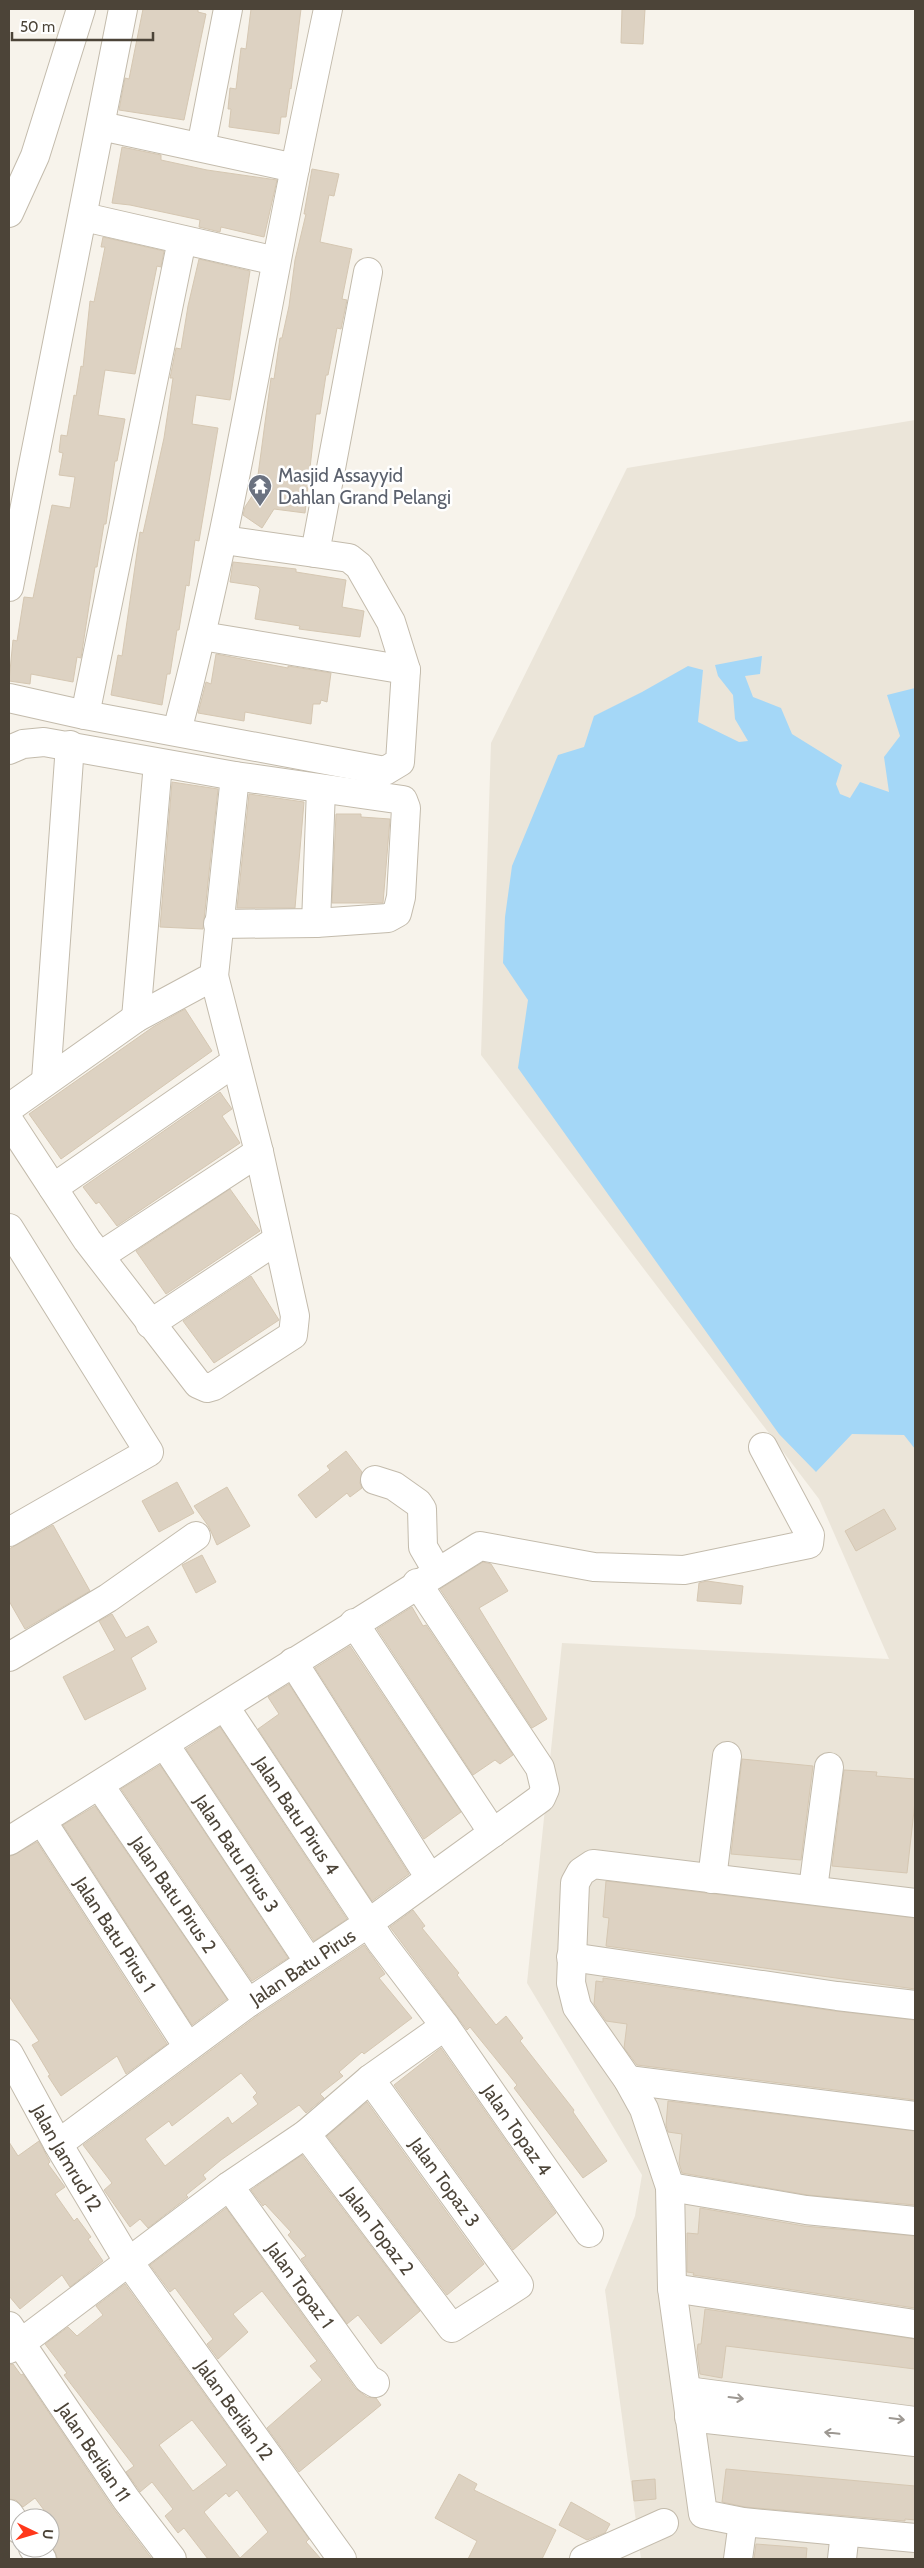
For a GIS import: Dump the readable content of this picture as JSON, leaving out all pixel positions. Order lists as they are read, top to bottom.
{
  "streets": {
    "street": [
      "Jalan Batu Pirus 4",
      "Jalan Batu Pirus 3",
      "Jalan Batu Pirus 2",
      "Jalan Batu Pirus 1",
      "Jalan Batu Pirus",
      "Jalan Topaz 4",
      "Jalan Jamrud 12",
      "Jalan Topaz 3",
      "Jalan Topaz 2",
      "Jalan Topaz 1",
      "Jalan Berlian 12",
      "Jalan Berlian 11"
    ]
  },
  "crossings": [
    ["Jalan Batu Pirus 4", "Jalan Batu Pirus"],
    ["Jalan Batu Pirus 4", "Jalan Topaz 4"],
    ["Jalan Batu Pirus 3", "Jalan Batu Pirus"],
    ["Jalan Batu Pirus 2", "Jalan Batu Pirus"],
    ["Jalan Batu Pirus 1", "Jalan Batu Pirus"],
    ["Jalan Batu Pirus", "Jalan Jamrud 12"],
    ["Jalan Jamrud 12", "Jalan Berlian 12"],
    ["Jalan Topaz 3", "Jalan Topaz 2"]
  ],
  "places": {
    "temple": ["Masjid Assayyid Dahlan Grand Pelangi"]
  },
  "scale_bar": "50 m",
  "north": "right"
}
